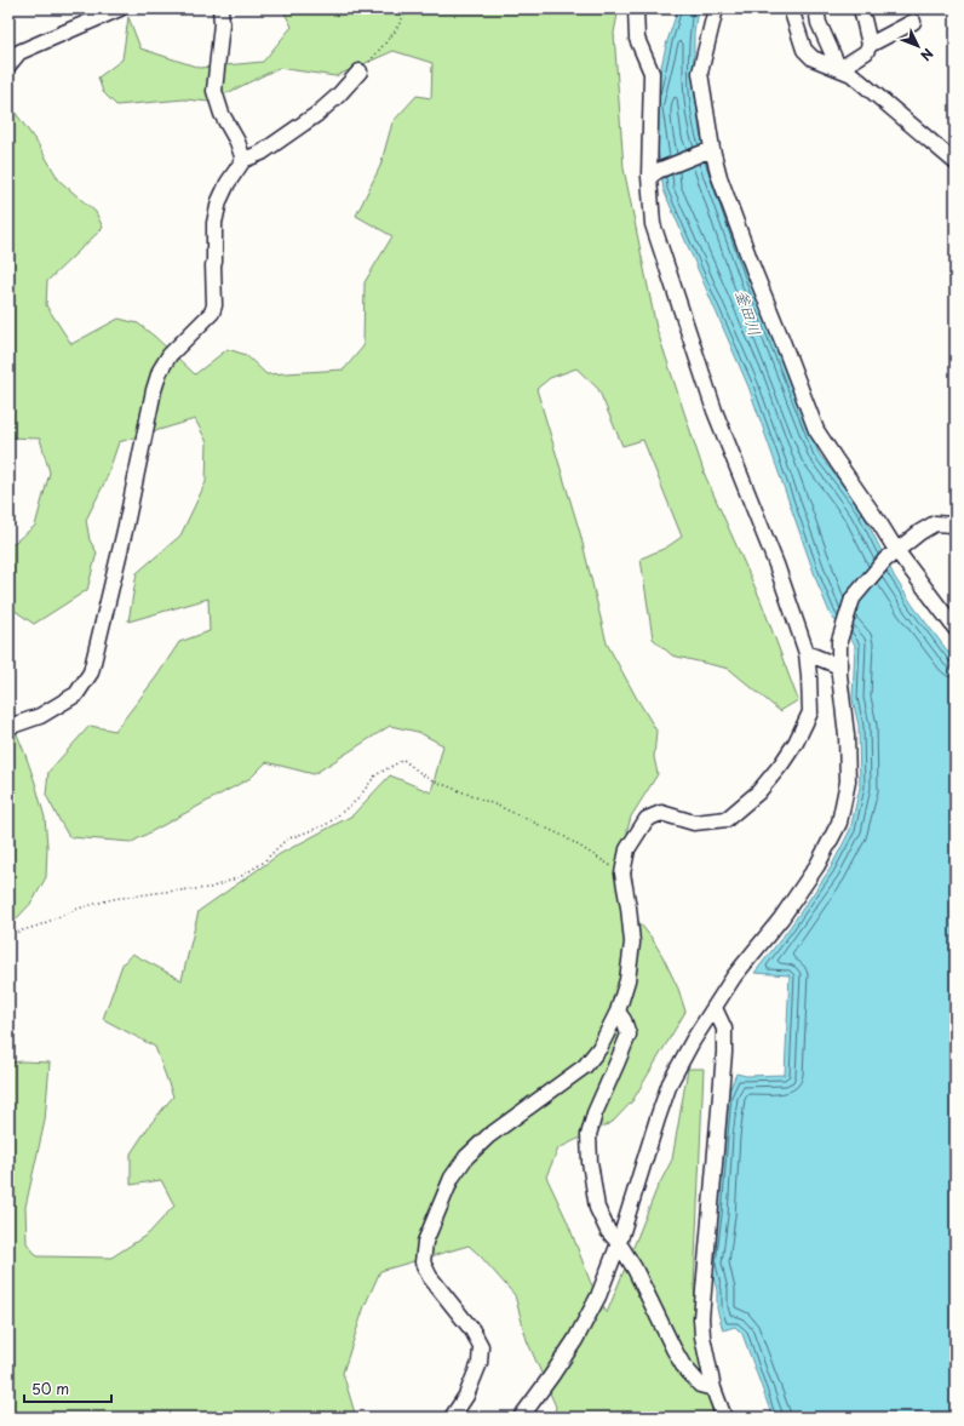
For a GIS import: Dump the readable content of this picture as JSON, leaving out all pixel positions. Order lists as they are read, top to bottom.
{
  "water": ["釜田川"],
  "scale_bar": "50 m",
  "north": "bottom right"
}
